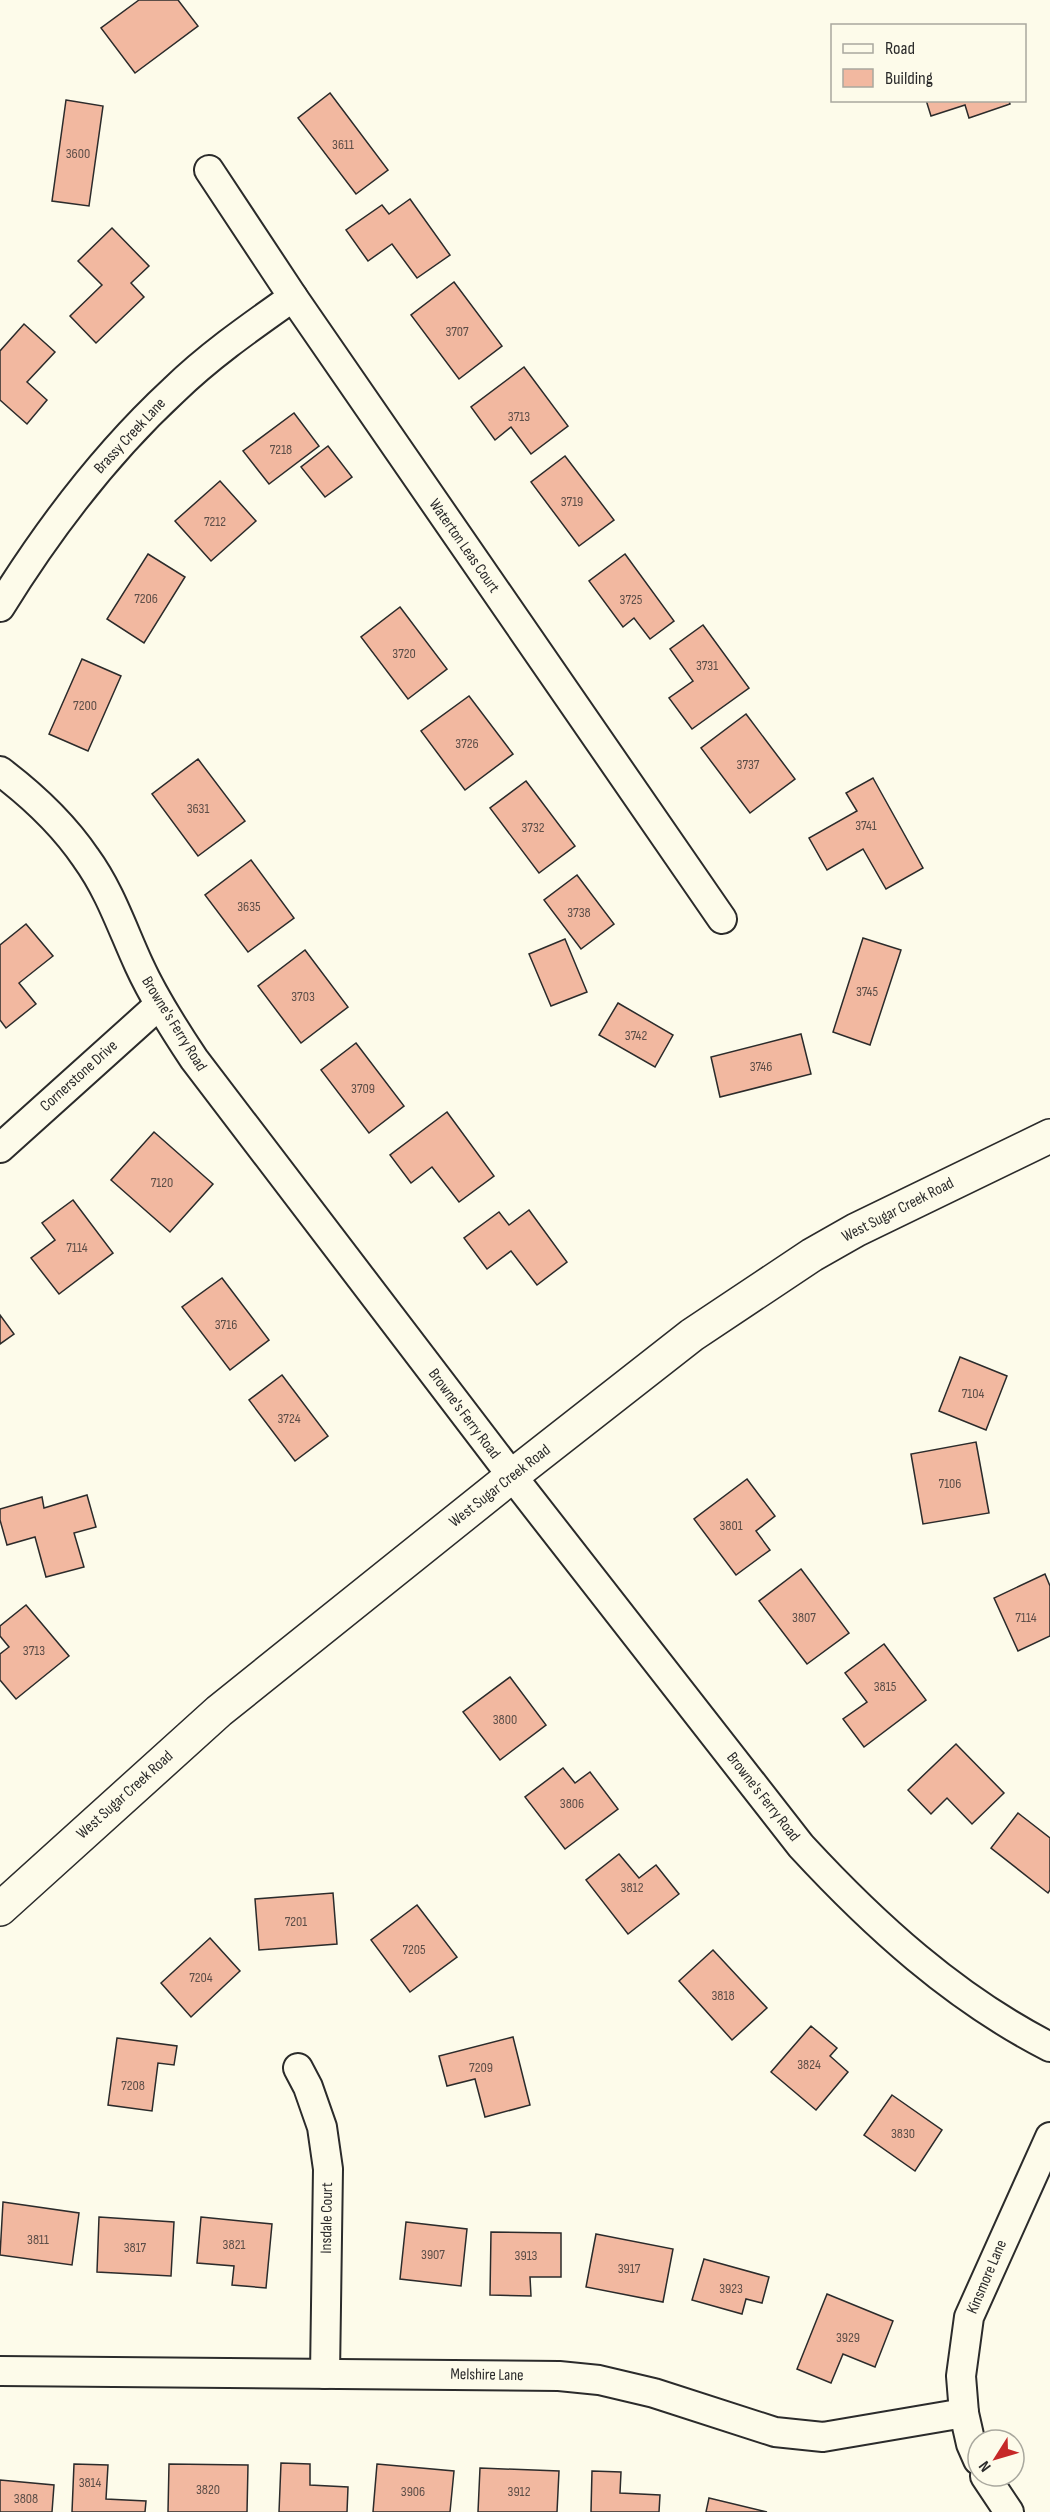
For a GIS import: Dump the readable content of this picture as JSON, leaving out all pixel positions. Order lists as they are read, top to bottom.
{
  "streets": {
    "main road": ["West Sugar Creek Road"],
    "street": [
      "Brassy Creek Lane",
      "Waterton Leas Court",
      "Browne's Ferry Road",
      "Cornerstone Drive",
      "Insdale Court",
      "Kinsmore Lane",
      "Melshire Lane"
    ]
  },
  "crossings": [
    ["Brassy Creek Lane", "Waterton Leas Court"],
    ["Browne's Ferry Road", "Cornerstone Drive"],
    ["Browne's Ferry Road", "West Sugar Creek Road"],
    ["Insdale Court", "Melshire Lane"],
    ["Kinsmore Lane", "Melshire Lane"]
  ],
  "house_numbers": [
    "3611",
    "3600",
    "3707",
    "3713",
    "7218",
    "3719",
    "7212",
    "7206",
    "3725",
    "3720",
    "3731",
    "7200",
    "3726",
    "3737",
    "3631",
    "3741",
    "3732",
    "3635",
    "3738",
    "3745",
    "3703",
    "3742",
    "3746",
    "3709",
    "7120",
    "7114",
    "3716",
    "7104",
    "3724",
    "7106",
    "3801",
    "3807",
    "7114",
    "3713",
    "3815",
    "3800",
    "3806",
    "3812",
    "7201",
    "7205",
    "7204",
    "3818",
    "3824",
    "7209",
    "7208",
    "3830",
    "3811",
    "3821",
    "3817",
    "3907",
    "3913",
    "3917",
    "3923",
    "3929",
    "3814",
    "3820",
    "3906",
    "3912",
    "3808"
  ],
  "legend": ["Road", "Building"],
  "north": "bottom left"
}
